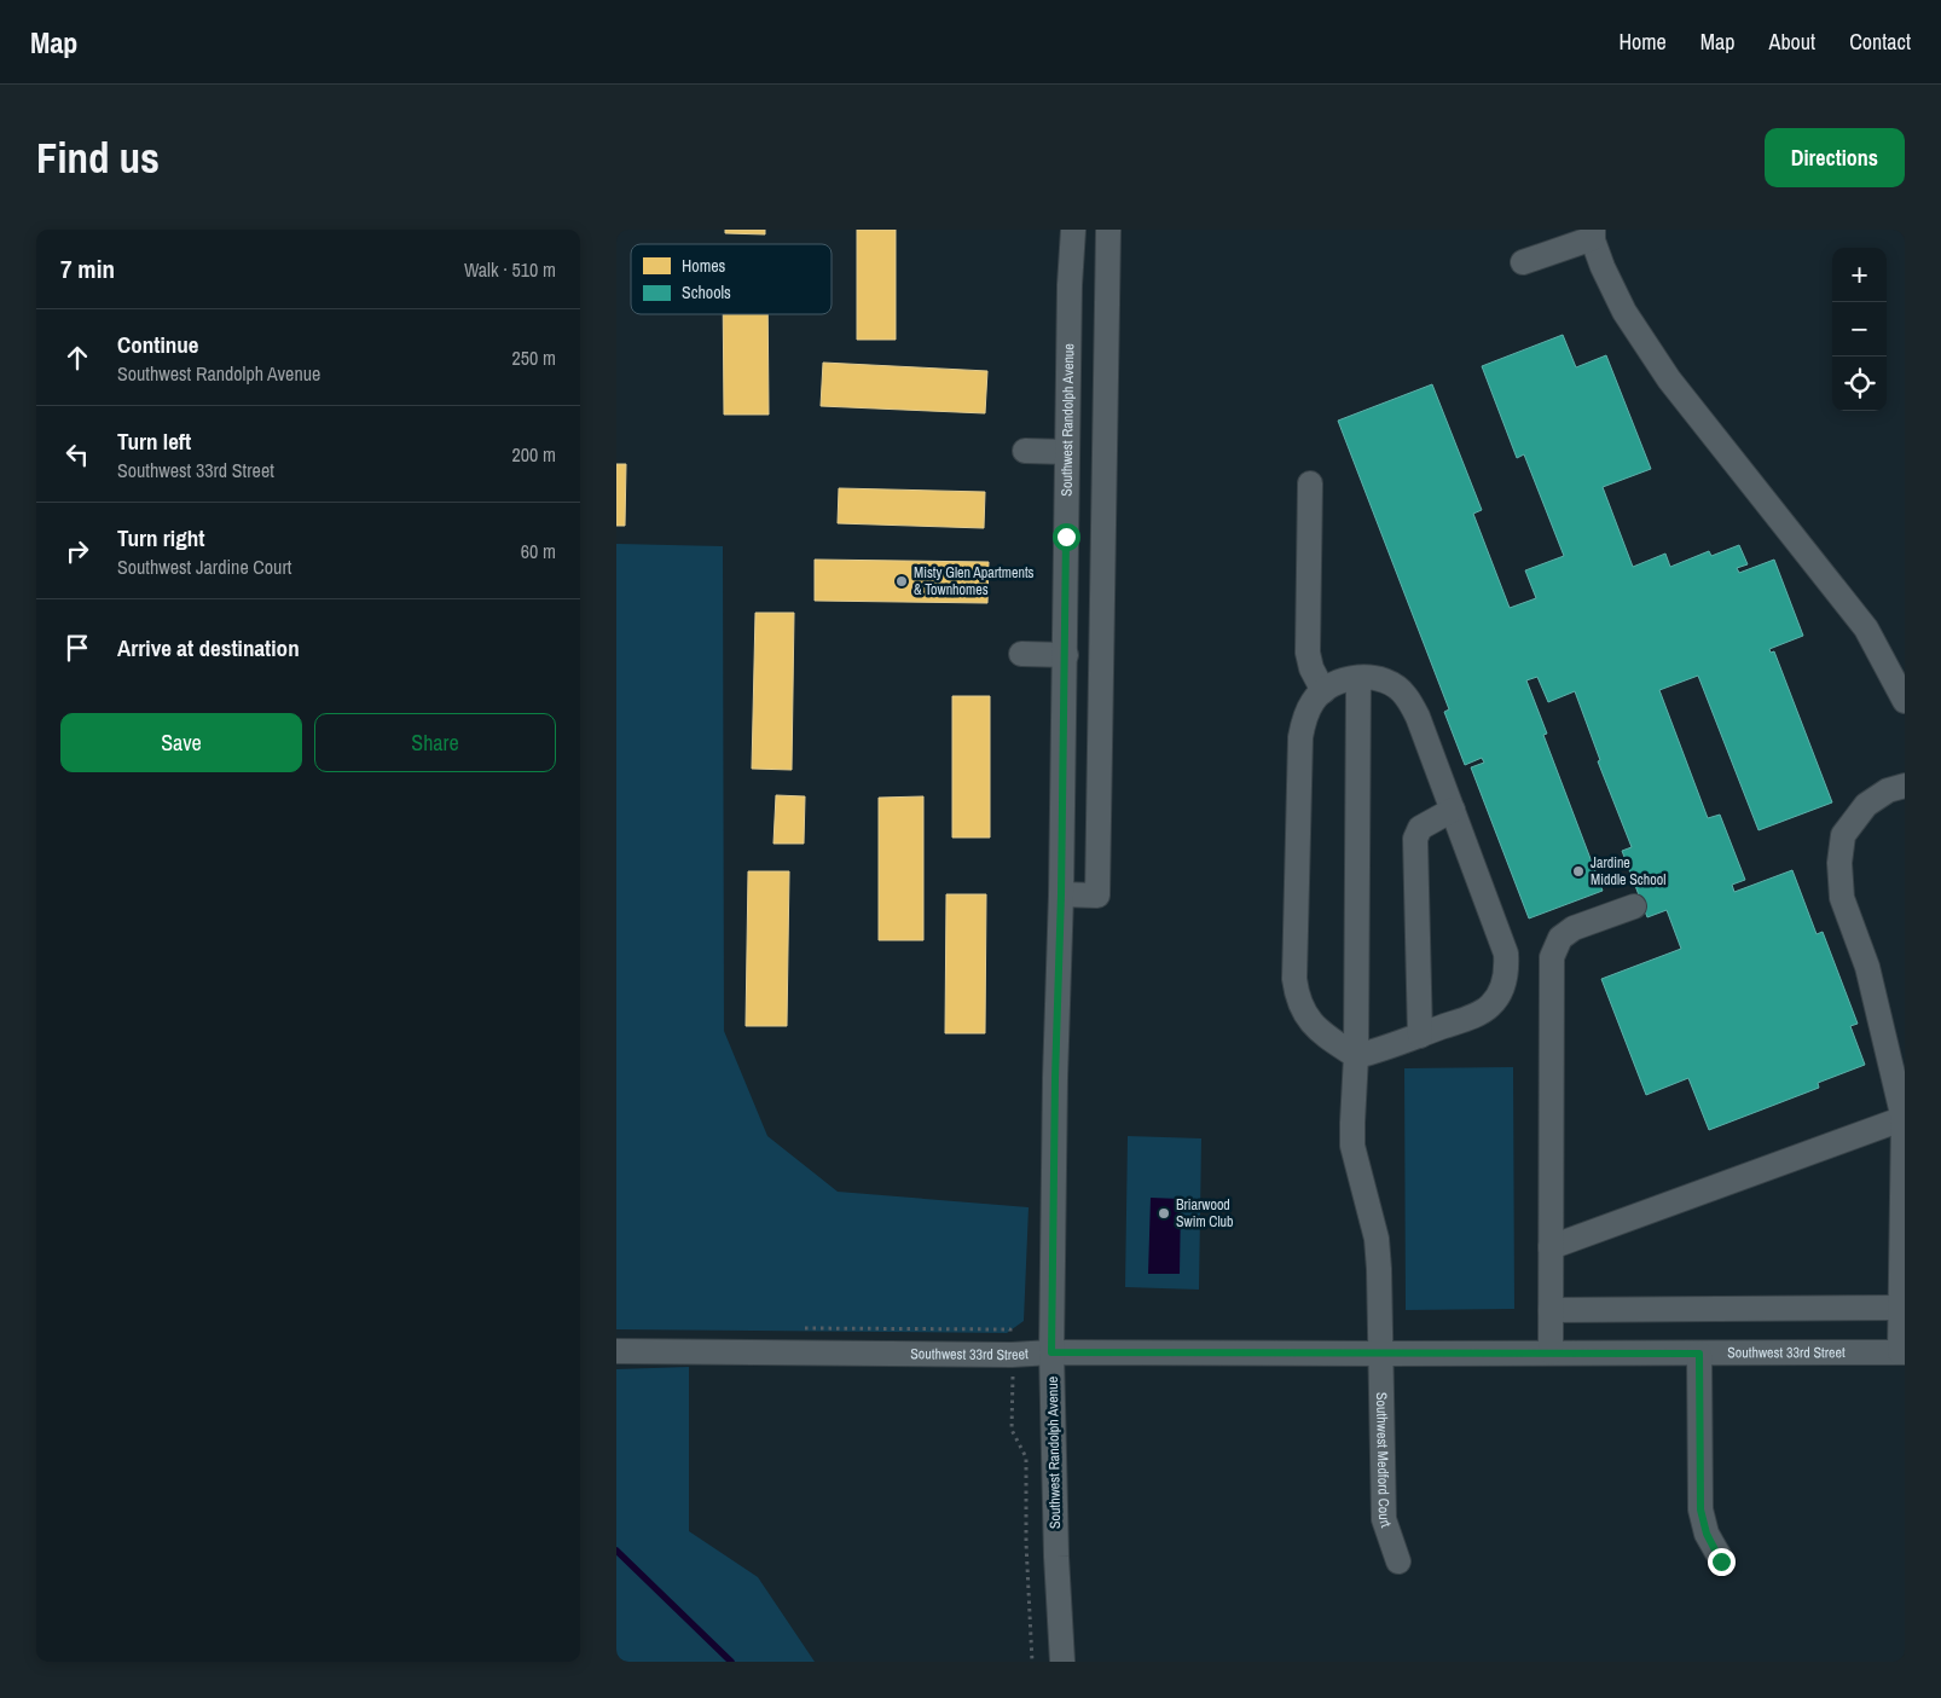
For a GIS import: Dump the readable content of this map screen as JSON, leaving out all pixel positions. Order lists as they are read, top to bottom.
{
  "streets": {
    "street": ["Southwest Randolph Avenue", "Southwest 33rd Street", "Southwest Medford Court"]
  },
  "crossings": [
    ["Southwest Randolph Avenue", "Southwest 33rd Street"],
    ["Southwest 33rd Street", "Southwest Medford Court"]
  ],
  "places": ["Misty Glen Apartments & Townhomes", "Jardine Middle School", "Briarwood Swim Club"],
  "legend": ["Homes", "Schools"],
  "page": {
    "header": "Map",
    "nav": [
      "Home",
      "Map",
      "About",
      "Contact"
    ],
    "buttons": [
      "Directions",
      ["Save", "Share"]
    ],
    "title": "Find us",
    "heading": ["7 min", "Walk · 510 m"],
    "map_buttons": ["+", "−"],
    "list": [
      ["Continue", "Southwest Randolph Avenue", "250 m"],
      ["Turn left", "Southwest 33rd Street", "200 m"],
      ["Turn right", "Southwest Jardine Court", "60 m"],
      "Arrive at destination"
    ]
  }
}
